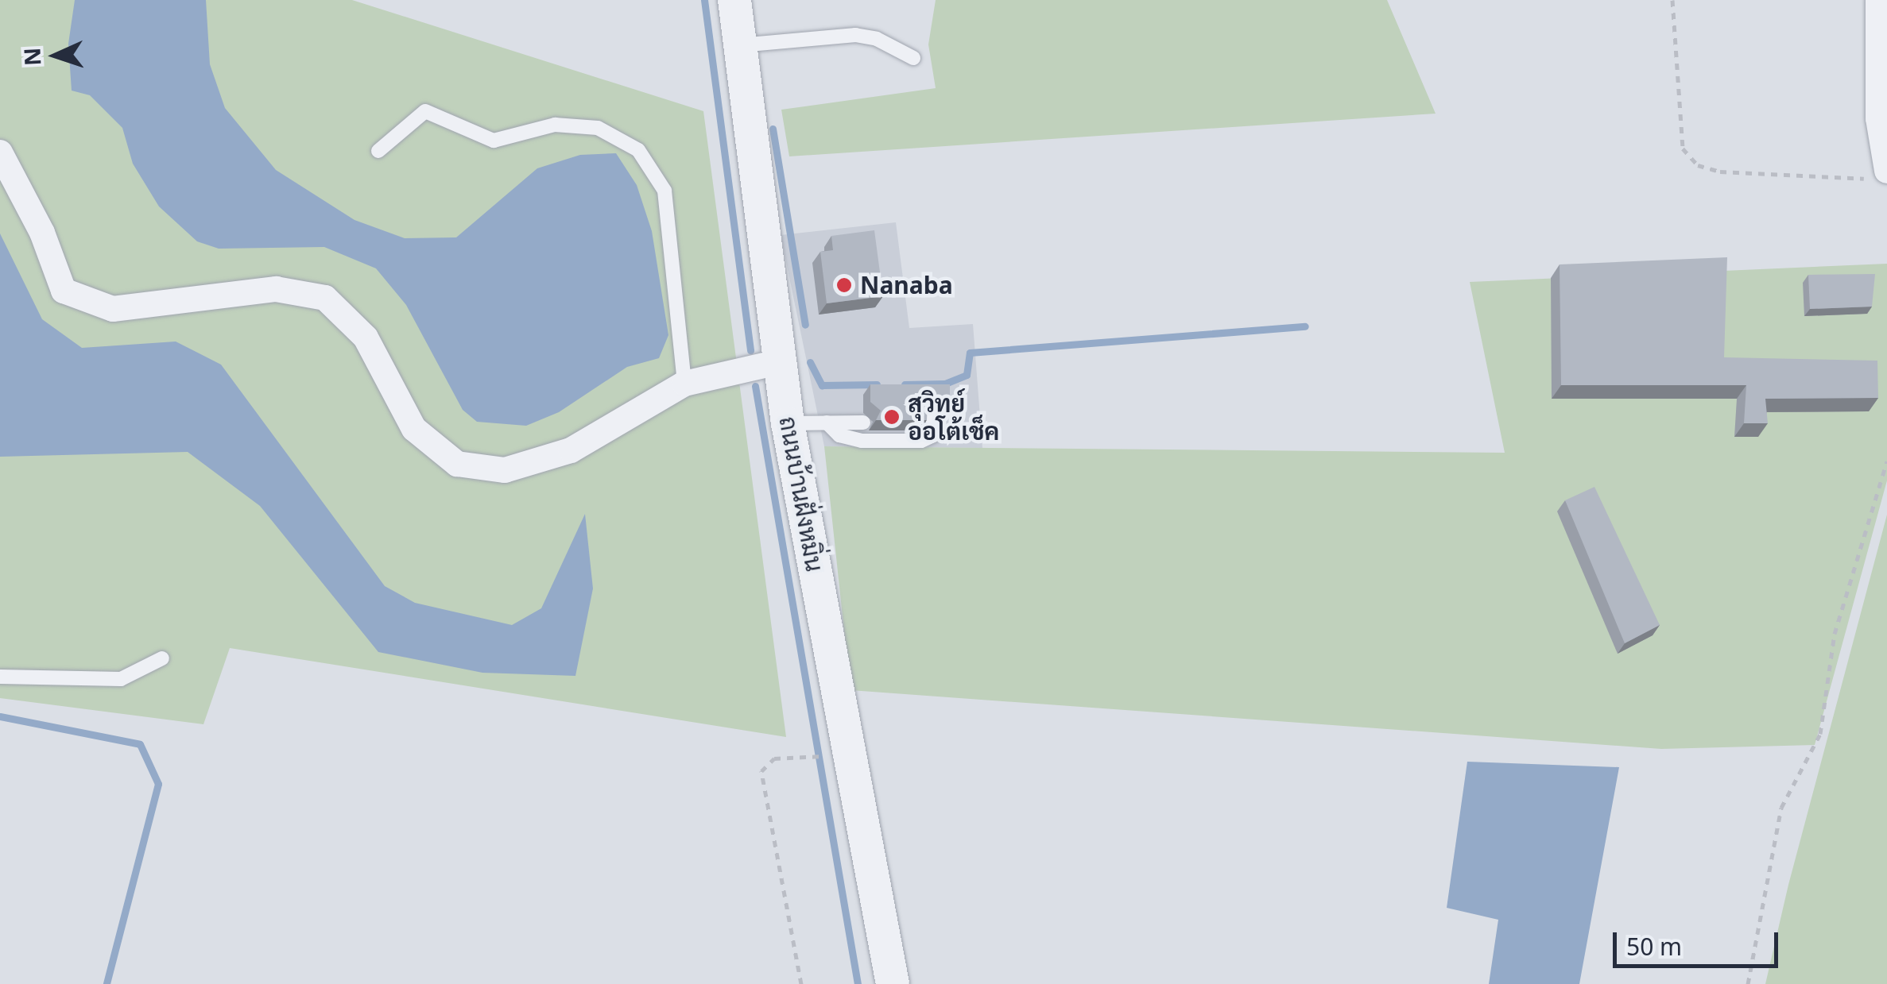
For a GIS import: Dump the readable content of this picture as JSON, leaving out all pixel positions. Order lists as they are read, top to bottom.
{
  "streets": {
    "street": ["ถนนบ้านฝั่งหมิ่น"]
  },
  "places": ["Nanaba", "สุวิทย์ ออโต้เช็ค"],
  "scale_bar": "50 m",
  "north": "left"
}
